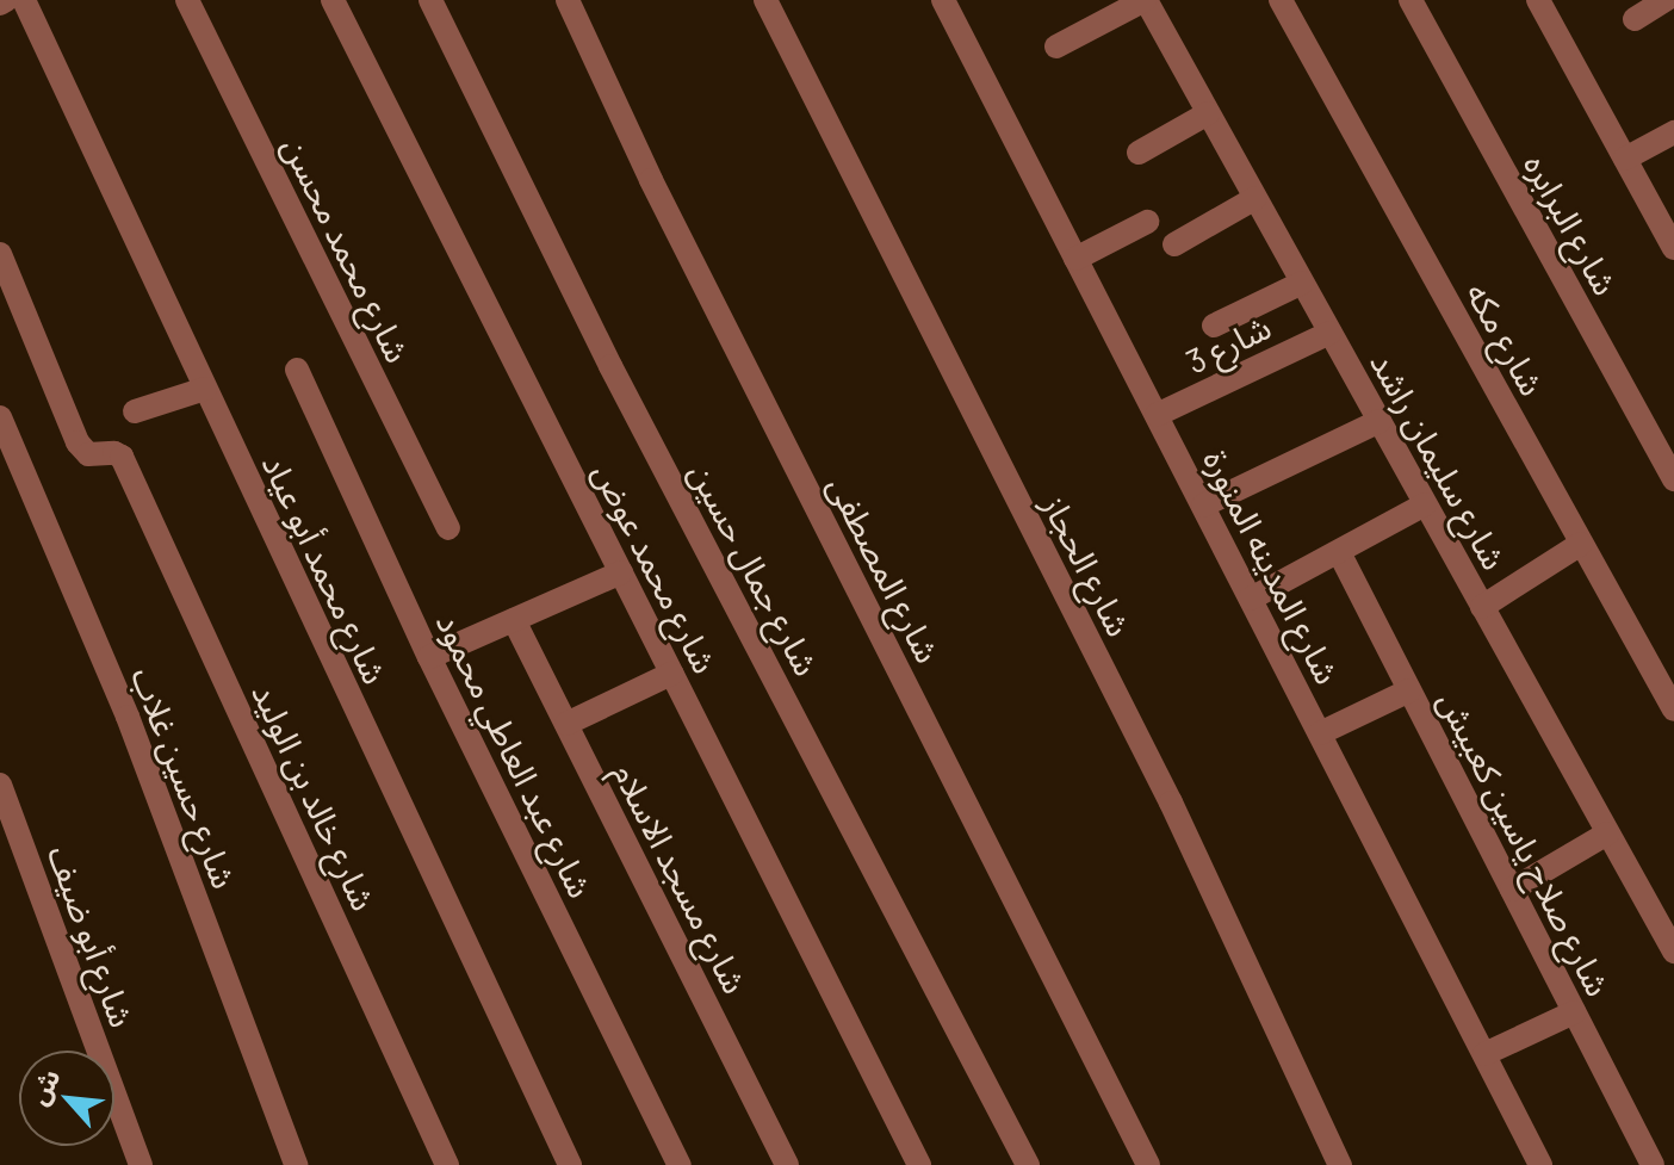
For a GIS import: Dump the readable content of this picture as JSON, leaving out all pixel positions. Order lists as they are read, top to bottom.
{
  "streets": {
    "street": [
      "شارع البرابره",
      "شارع محمد محسن",
      "شارع مكه",
      "شارع 3",
      "شارع سليمان راشد",
      "شارع الحجاز",
      "شارع المدينه المنورة",
      "شارع محمد عوض",
      "شارع محمد أبو عياد",
      "شارع جمال حسين",
      "شارع المصطفى",
      "شارع عبد العاطي محمود",
      "شارع حسين غلاب",
      "شارع خالد بن الوليد",
      "شارع صلاح ياسين كعبيش",
      "شارع مسجد الاسلام",
      "شارع أبو ضيف"
    ]
  },
  "crossings": [
    ["شارع 3", "شارع سليمان راشد"],
    ["شارع 3", "شارع المدينه المنورة"]
  ],
  "north": "top left"
}
